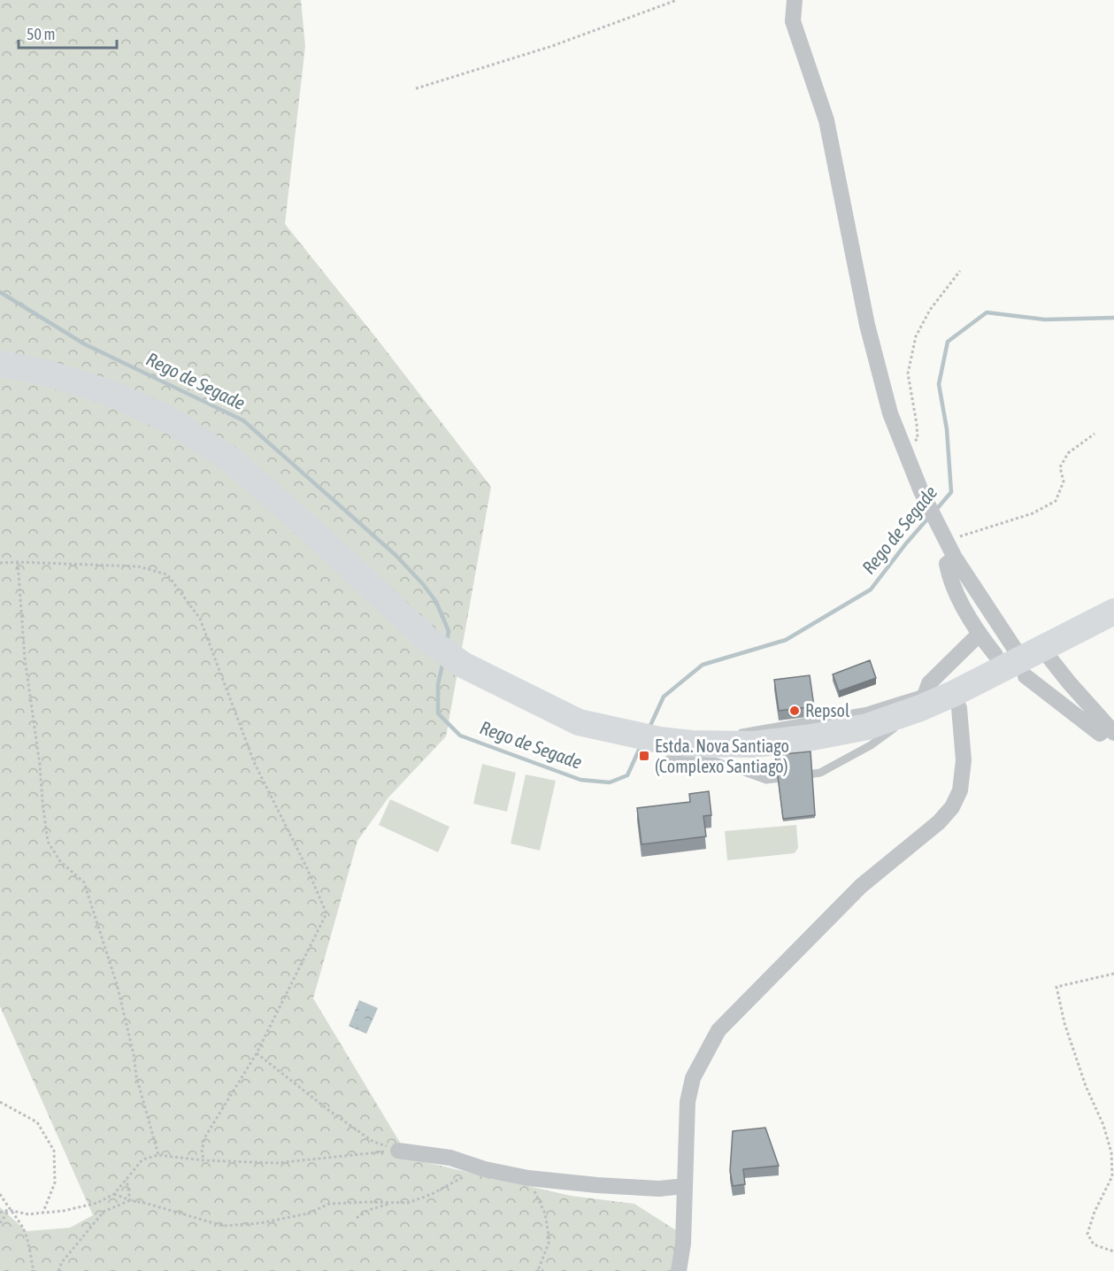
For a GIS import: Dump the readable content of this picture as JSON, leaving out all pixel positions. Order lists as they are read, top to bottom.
{
  "water": ["Rego de Segade"],
  "places": {
    "other": ["Repsol"],
    "transit": ["Estda. Nova Santiago (Complexo Santiago)"]
  },
  "scale_bar": "50 m"
}
